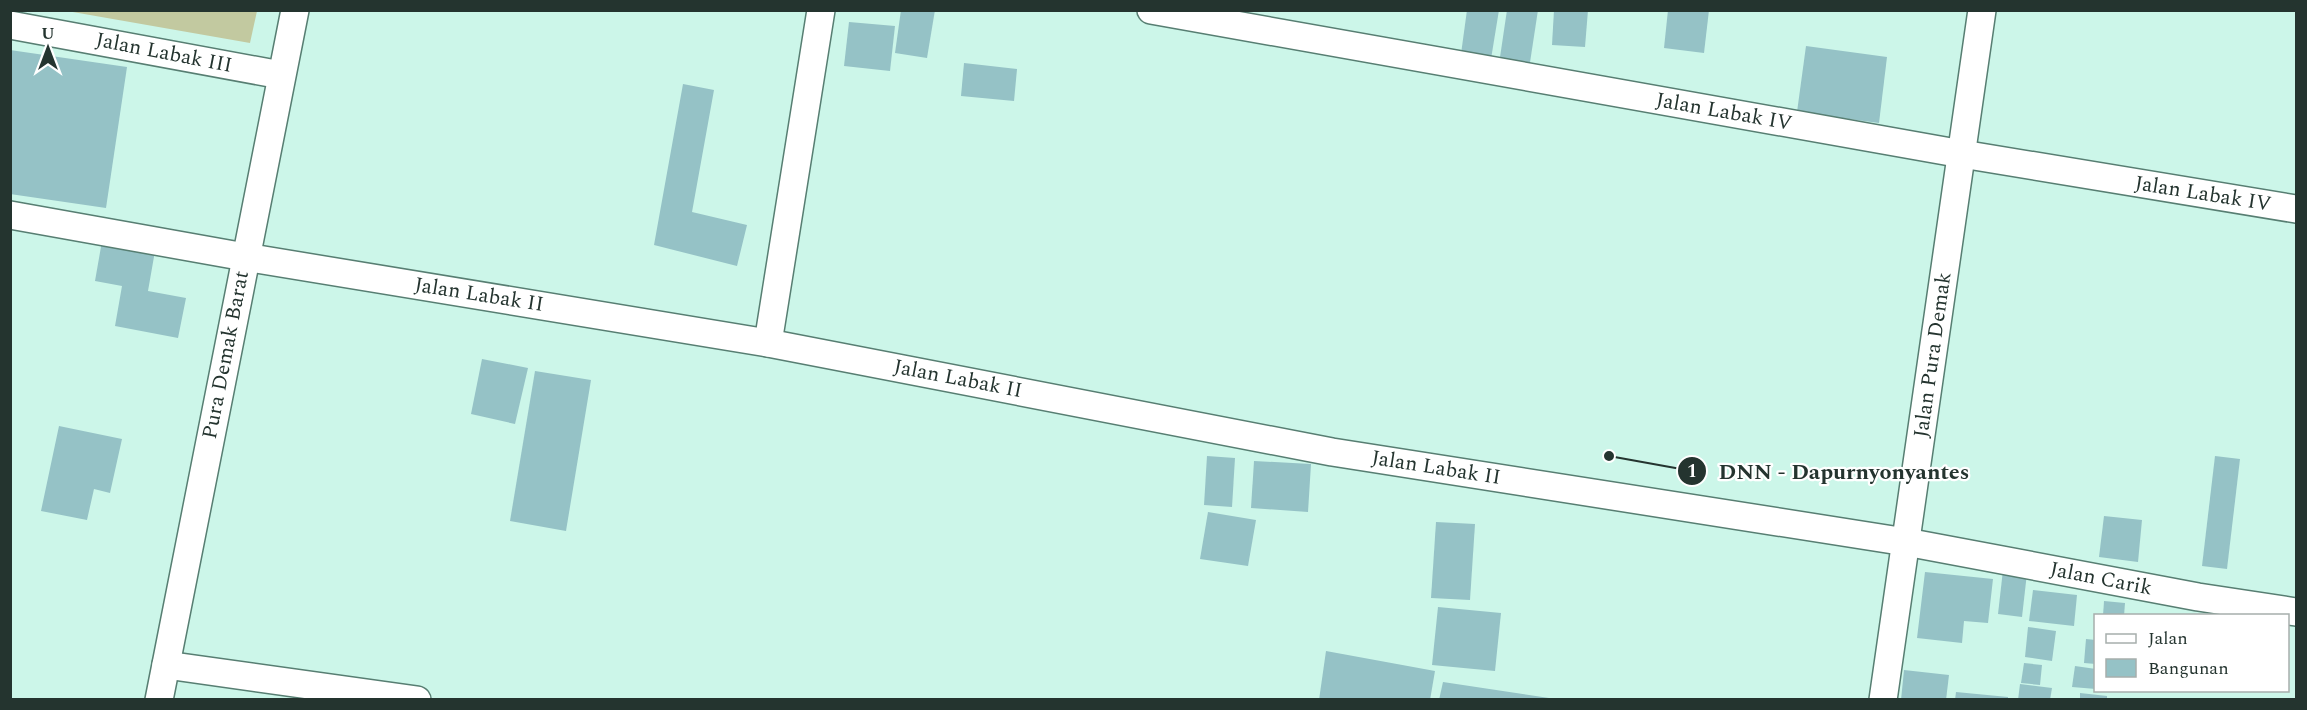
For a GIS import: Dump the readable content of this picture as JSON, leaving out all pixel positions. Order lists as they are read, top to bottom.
{
  "streets": {
    "street": [
      "Jalan Labak III",
      "Jalan Labak IV",
      "Jalan Labak II",
      "Pura Demak Barat",
      "Jalan Pura Demak",
      "Jalan Carik"
    ]
  },
  "crossings": [
    ["Jalan Labak III", "Pura Demak Barat"],
    ["Jalan Labak IV", "Jalan Pura Demak"],
    ["Jalan Labak II", "Pura Demak Barat"],
    ["Jalan Labak II", "Jalan Pura Demak"],
    ["Jalan Labak II", "Jalan Carik"],
    ["Jalan Pura Demak", "Jalan Carik"]
  ],
  "places": ["DNN - Dapurnyonyantes"],
  "legend": ["Jalan", "Bangunan"],
  "north": "top"
}
